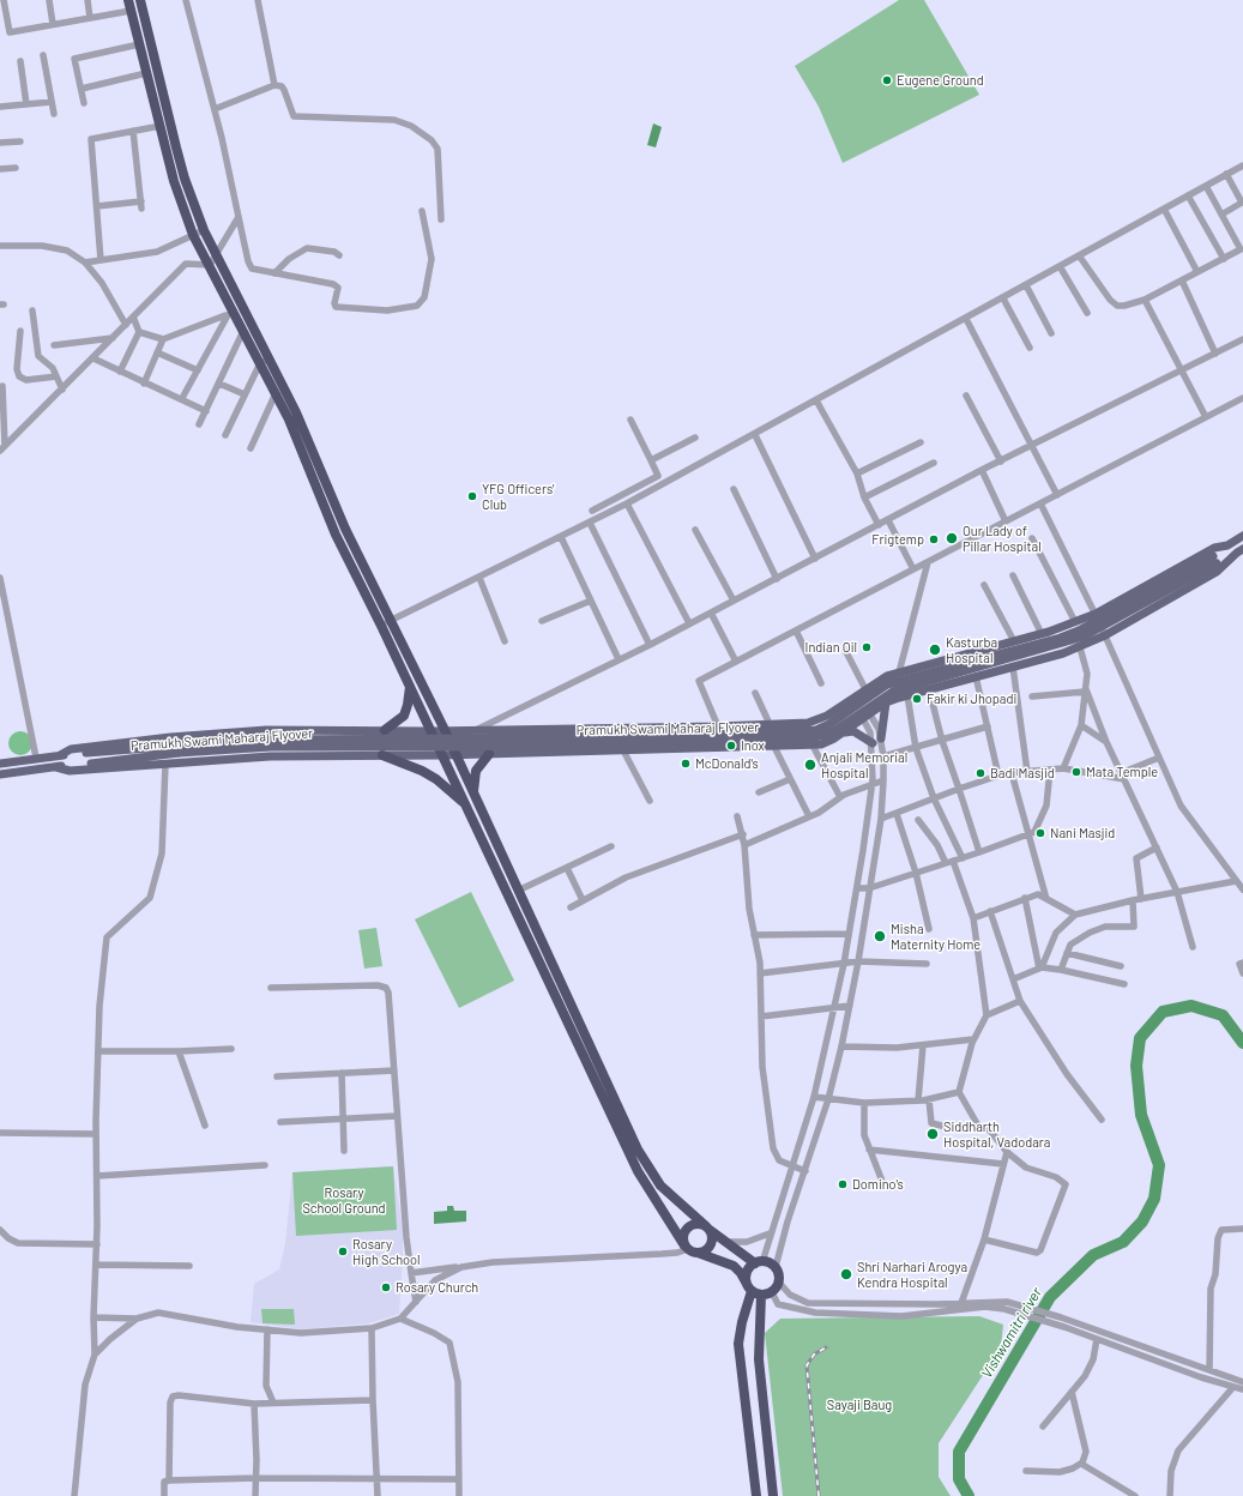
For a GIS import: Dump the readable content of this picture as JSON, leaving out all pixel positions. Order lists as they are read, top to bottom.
{
  "streets": {
    "main road": ["Pramukh Swami Maharaj Flyover"]
  },
  "water": ["Vishwamitri river"],
  "parks": ["Rosary School Ground", "Sayaji Baug"],
  "places": [
    "Eugene Ground",
    "YFG Officers' Club",
    "Our Lady of Pillar Hospital",
    "Frigtemp",
    "Indian Oil",
    "Kasturba Hospital",
    "Fakir ki Jhopadi",
    "Inox",
    "McDonald's",
    "Anjali Memorial Hospital",
    "Mata Temple",
    "Badi Masjid",
    "Nani Masjid",
    "Misha Maternity Home",
    "Siddharth Hospital, Vadodara",
    "Domino's",
    "Rosary High School",
    "Shri Narhari Arogya Kendra Hospital",
    "Rosary Church"
  ]
}
